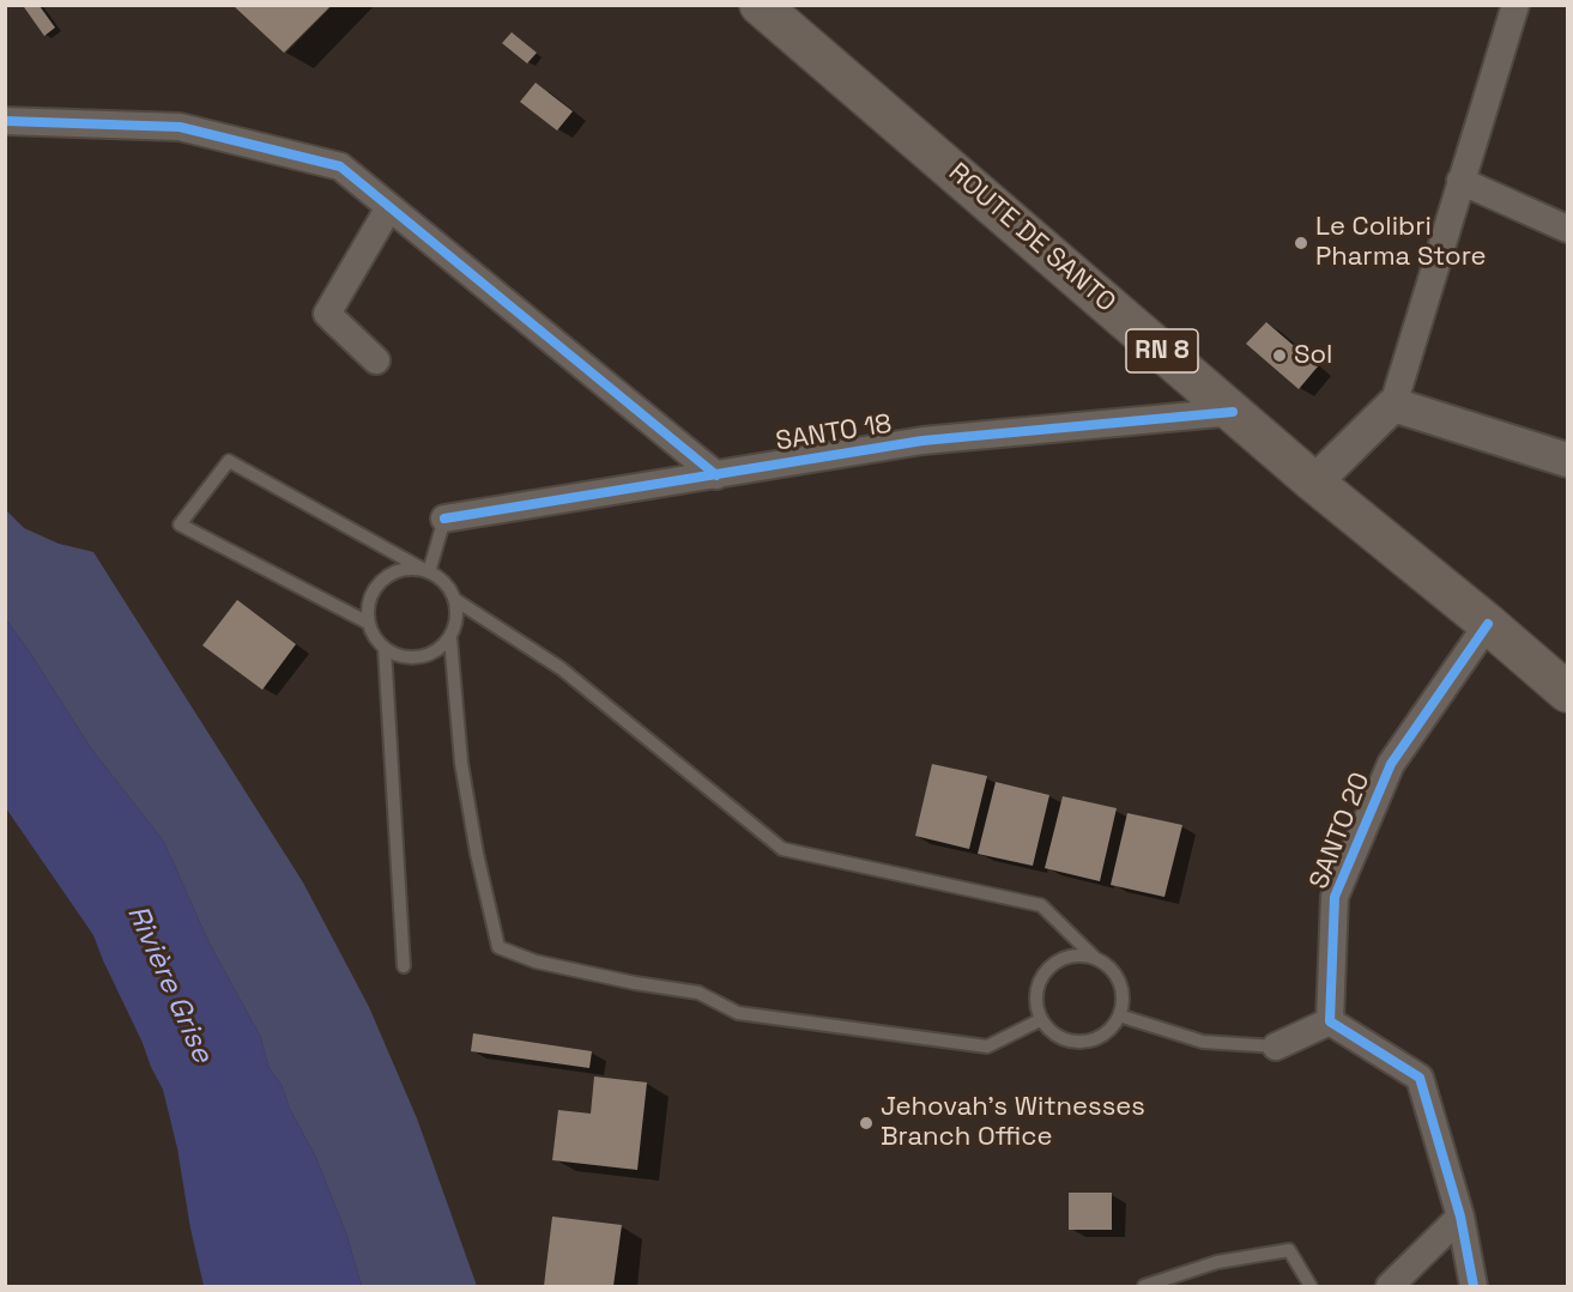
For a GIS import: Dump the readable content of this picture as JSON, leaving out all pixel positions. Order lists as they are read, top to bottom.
{
  "streets": {
    "main road": ["ROUTE DE SANTO", "RN 8"],
    "street": ["SANTO 18", "SANTO 20"]
  },
  "crossings": [
    ["ROUTE DE SANTO", "SANTO 18"],
    ["ROUTE DE SANTO", "SANTO 20"]
  ],
  "water": ["Rivière Grise"],
  "places": ["Le Colibri Pharma Store", "Sol", "Jehovah's Witnesses Branch Office"]
}
